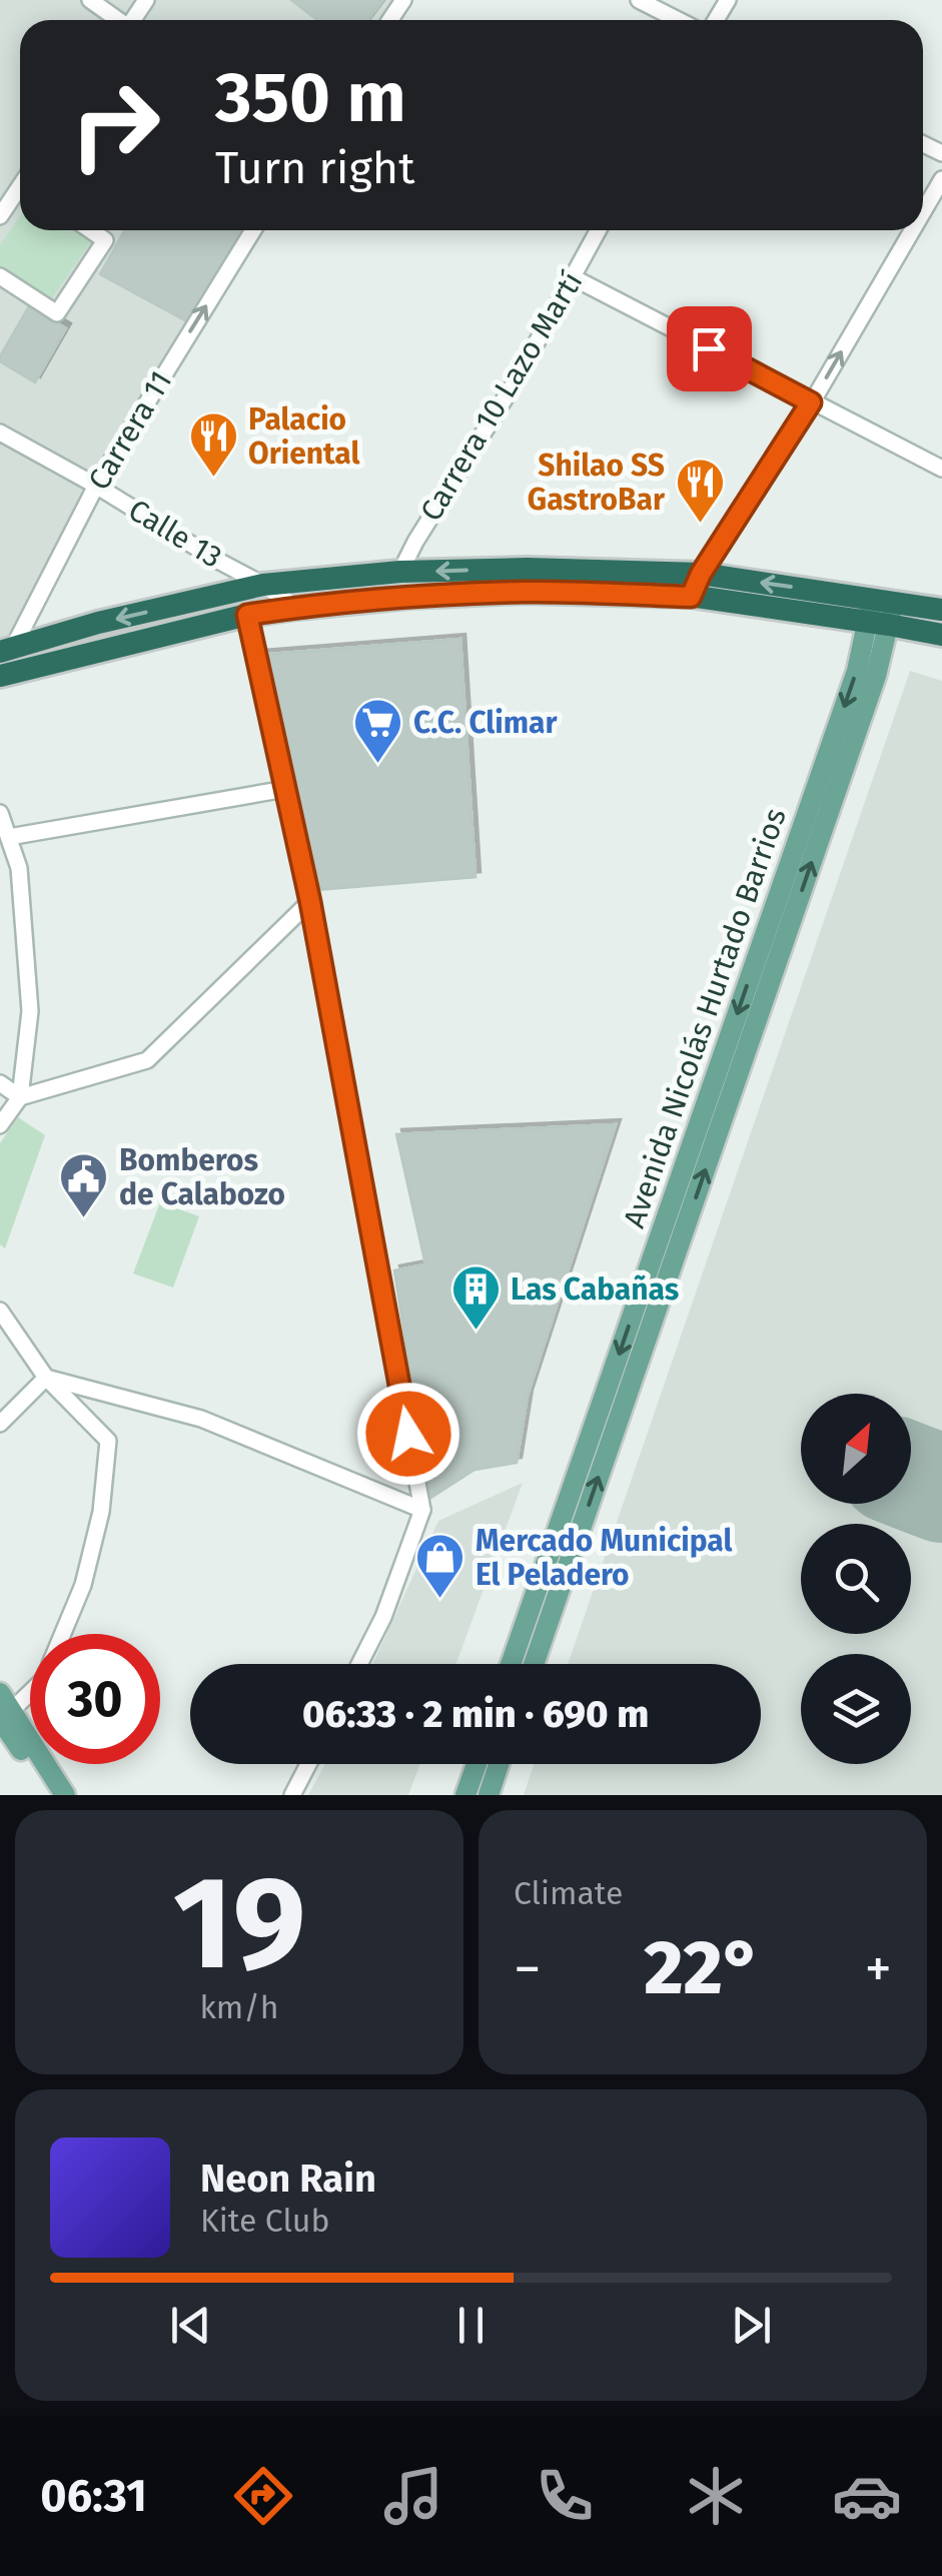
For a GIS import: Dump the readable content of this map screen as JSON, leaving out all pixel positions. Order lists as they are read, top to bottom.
{
  "streets": {
    "main road": ["Avenida Nicolás Hurtado Barrios"],
    "street": ["Carrera 10 Lazo Martí", "Carrera 11", "Calle 13"]
  },
  "crossings": [
    ["Carrera 11", "Calle 13"]
  ],
  "one_way": ["Carrera 11"],
  "places": {
    "restaurant": ["Palacio Oriental", "Shilao SS GastroBar"],
    "supermarket": ["C.C. Climar"],
    "public building": ["Bomberos de Calabozo"],
    "building": ["Las Cabañas"],
    "shop": ["Mercado Municipal El Peladero"]
  },
  "north": "top right",
  "page": {
    "turn": ["350 m", "Turn right"],
    "limit": "30",
    "trip": "06:33 · 2 min · 690 m",
    "tile": [
      ["19", "km/h"],
      "Climate"
    ],
    "heat": ["−", "22°", "+"],
    "song": ["Neon Rain", "Kite Club"],
    "tabs": "06:31"
  }
}
